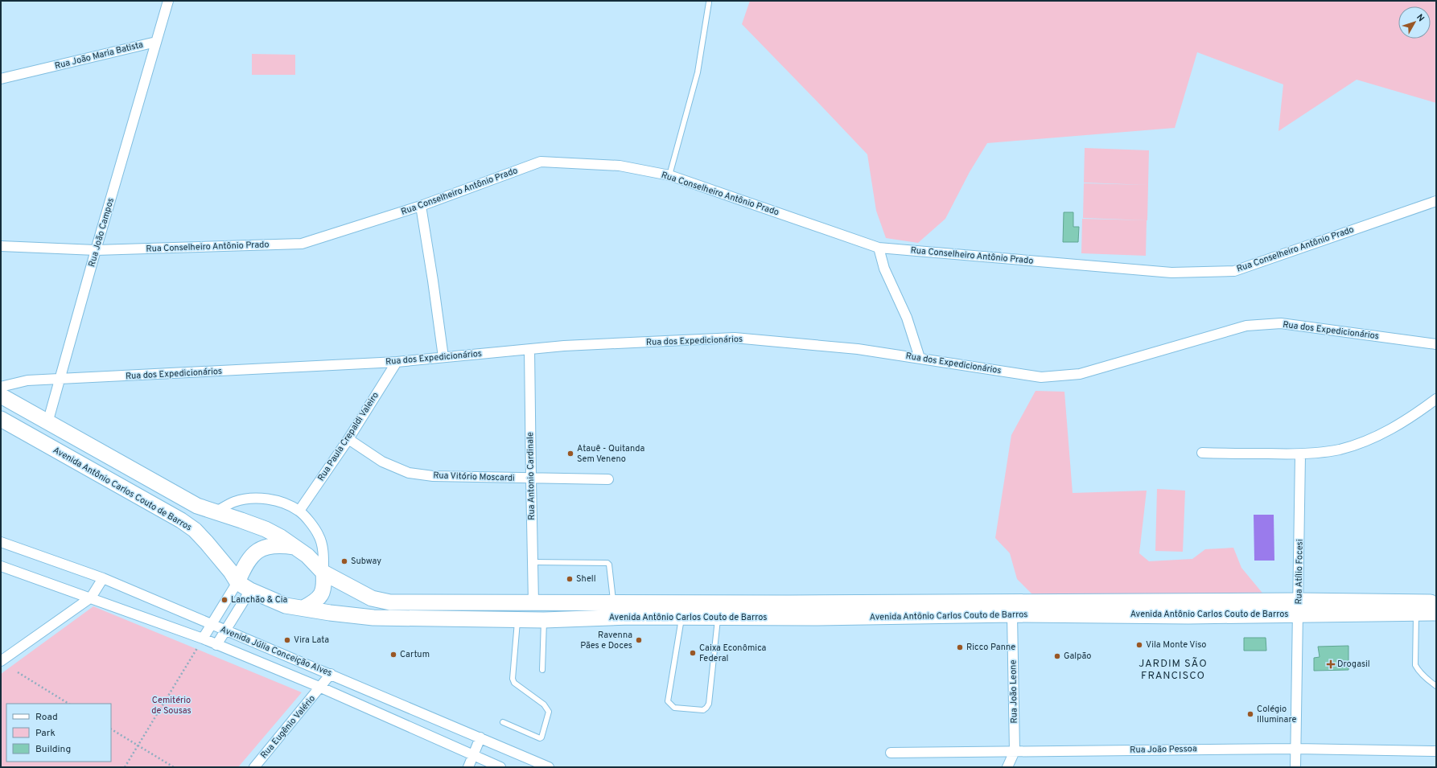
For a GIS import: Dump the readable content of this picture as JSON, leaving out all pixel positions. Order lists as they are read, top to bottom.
{
  "streets": {
    "main road": ["Avenida Antônio Carlos Couto de Barros"],
    "street": [
      "Rua João Maria Batista",
      "Rua Conselheiro Antônio Prado",
      "Rua João Campos",
      "Rua dos Expedicionários",
      "Rua Paula Crepaldi Valeiro",
      "Rua Antonio Cardinale",
      "Rua Vitório Moscardi",
      "Rua Atílio Focesi",
      "Avenida Júlia Conceição Alves",
      "Rua João Leone",
      "Rua Eugênio Valério",
      "Rua João Pessoa"
    ]
  },
  "crossings": [
    ["Rua João Maria Batista", "Rua João Campos"],
    ["Rua Conselheiro Antônio Prado", "Rua João Campos"],
    ["Rua João Campos", "Rua dos Expedicionários"],
    ["Rua João Campos", "Avenida Antônio Carlos Couto de Barros"],
    ["Rua dos Expedicionários", "Rua Paula Crepaldi Valeiro"],
    ["Rua dos Expedicionários", "Rua Antonio Cardinale"],
    ["Rua Paula Crepaldi Valeiro", "Rua Vitório Moscardi"],
    ["Rua Antonio Cardinale", "Rua Vitório Moscardi"],
    ["Rua Antonio Cardinale", "Avenida Antônio Carlos Couto de Barros"],
    ["Avenida Antônio Carlos Couto de Barros", "Rua Atílio Focesi"],
    ["Avenida Antônio Carlos Couto de Barros", "Rua João Leone"],
    ["Rua Atílio Focesi", "Rua João Pessoa"],
    ["Avenida Júlia Conceição Alves", "Rua Eugênio Valério"],
    ["Rua João Leone", "Rua João Pessoa"]
  ],
  "districts": ["JARDIM SÃO FRANCISCO"],
  "parks": ["Cemitério de Sousas"],
  "places": {
    "other": [
      "Atauê - Quitanda Sem Veneno",
      "Subway",
      "Shell",
      "Lanchão & Cia",
      "Vira Lata",
      "Ravenna Pães e Doces",
      "Vila Monte Viso",
      "Ricco Panne",
      "Caixa Econômica Federal",
      "Cartum",
      "Galpão",
      "Colégio Illuminare"
    ],
    "health": ["Drogasil"]
  },
  "legend": ["Road", "Park", "Building"],
  "north": "top right"
}
